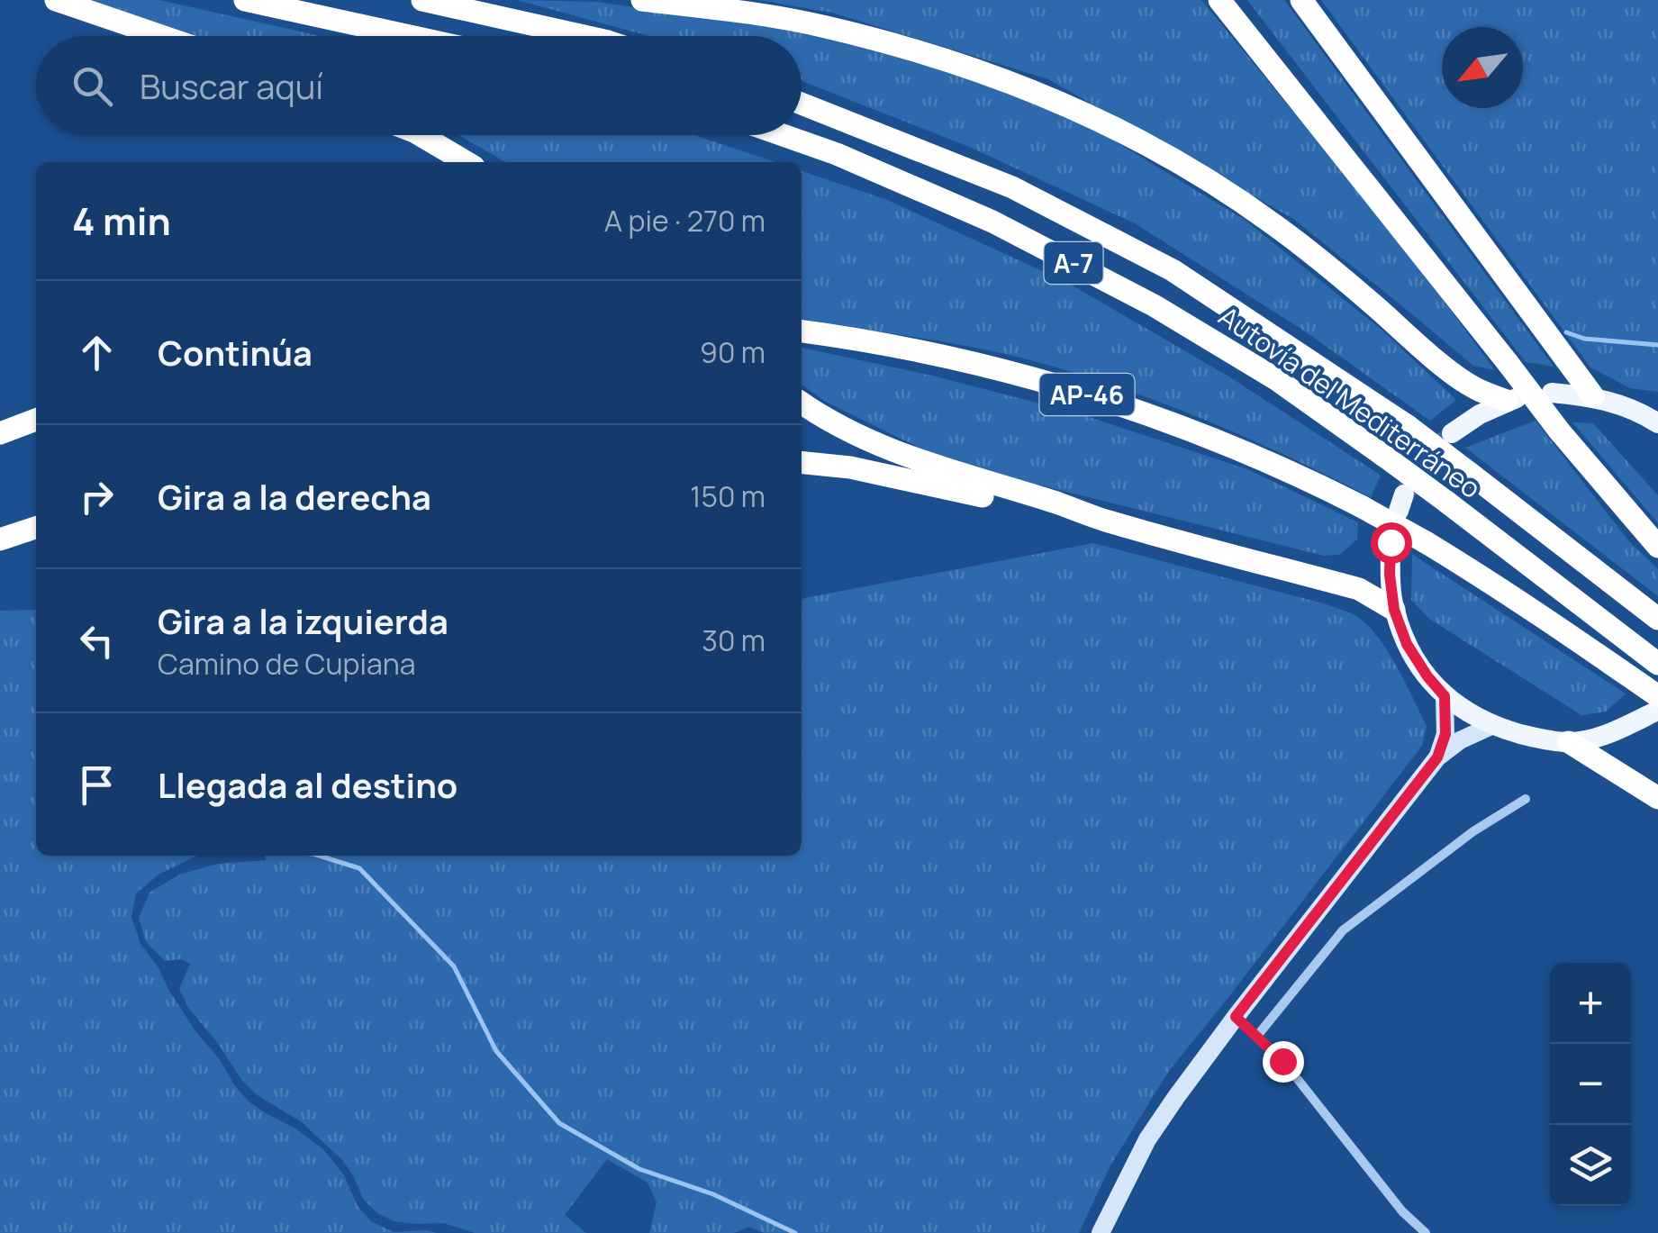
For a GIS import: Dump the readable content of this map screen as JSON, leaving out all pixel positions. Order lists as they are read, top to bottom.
{
  "streets": {
    "highway": ["A-7", "AP-46", "Autovía del Mediterráneo"]
  },
  "north": "bottom left",
  "page": {
    "search": "Buscar aquí",
    "heading": ["4 min", "A pie · 270 m"],
    "list": [
      ["Continúa", "90 m"],
      ["Gira a la derecha", "150 m"],
      ["Gira a la izquierda", "Camino de Cupiana", "30 m"],
      "Llegada al destino"
    ],
    "map_buttons": ["+", "−"]
  }
}
